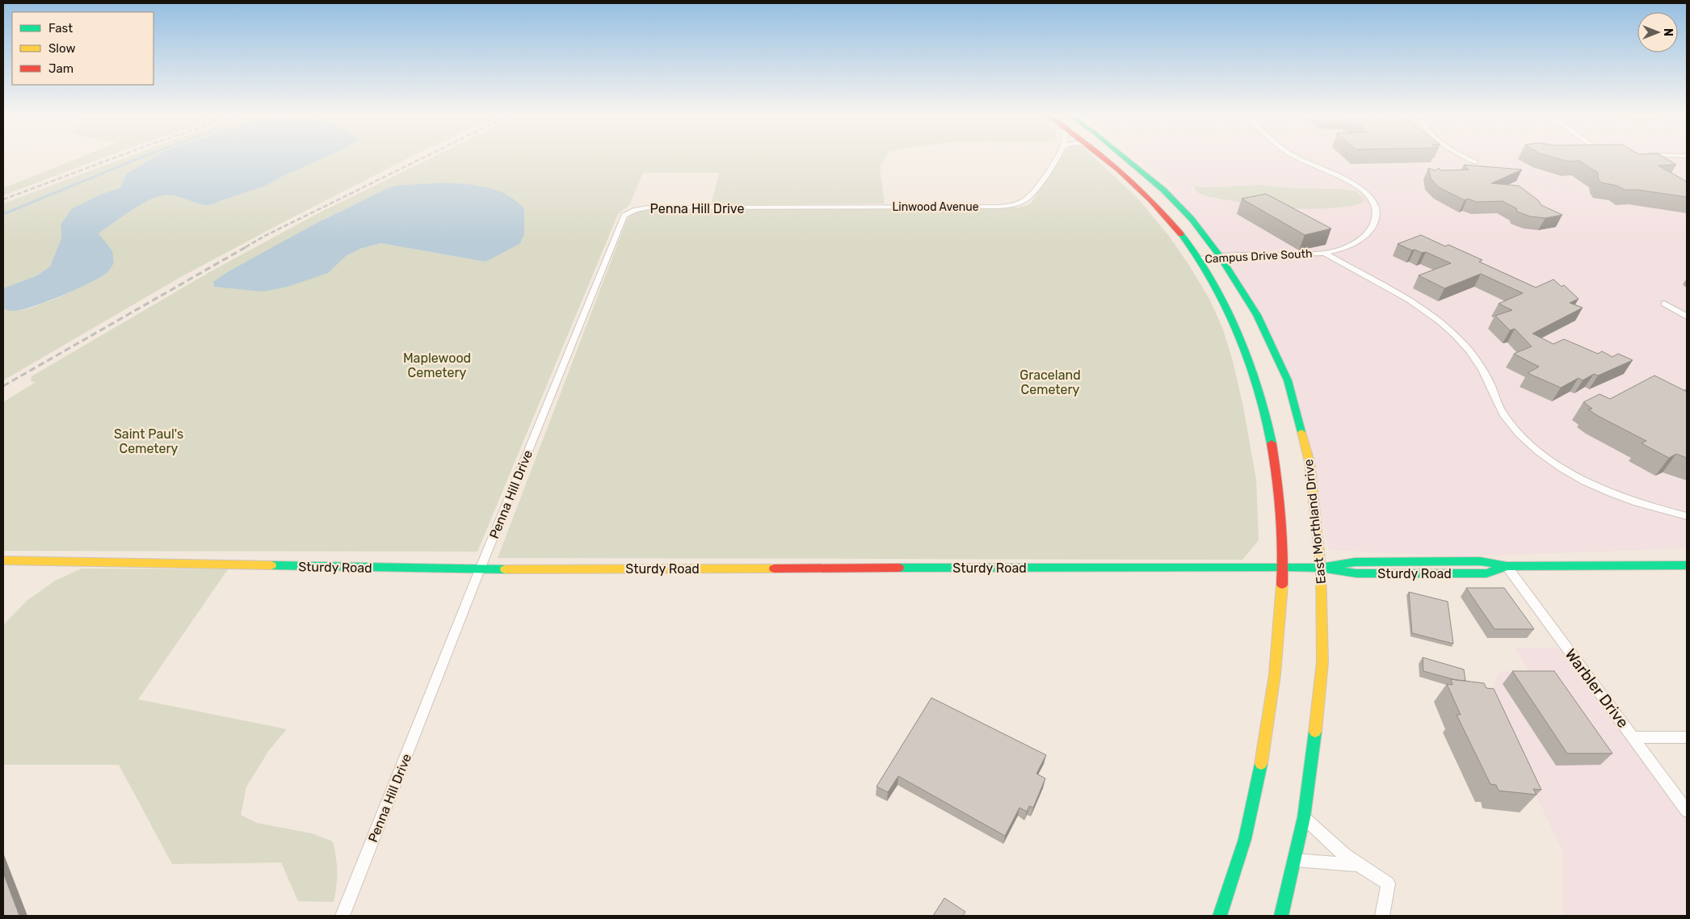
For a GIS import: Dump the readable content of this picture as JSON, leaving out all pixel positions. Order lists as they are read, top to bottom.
{
  "streets": {
    "main road": ["East Morthland Drive", "Sturdy Road"],
    "street": [
      "Linwood Avenue",
      "Penna Hill Drive",
      "Campus Drive South",
      "Warbler Drive"
    ]
  },
  "crossings": [
    ["Linwood Avenue", "Penna Hill Drive"],
    ["Penna Hill Drive", "Sturdy Road"],
    ["Campus Drive South", "East Morthland Drive"],
    ["East Morthland Drive", "Sturdy Road"],
    ["Sturdy Road", "Warbler Drive"]
  ],
  "parks": ["Maplewood Cemetery", "Graceland Cemetery", "Saint Paul's Cemetery"],
  "legend": ["Fast", "Slow", "Jam"],
  "north": "right"
}
